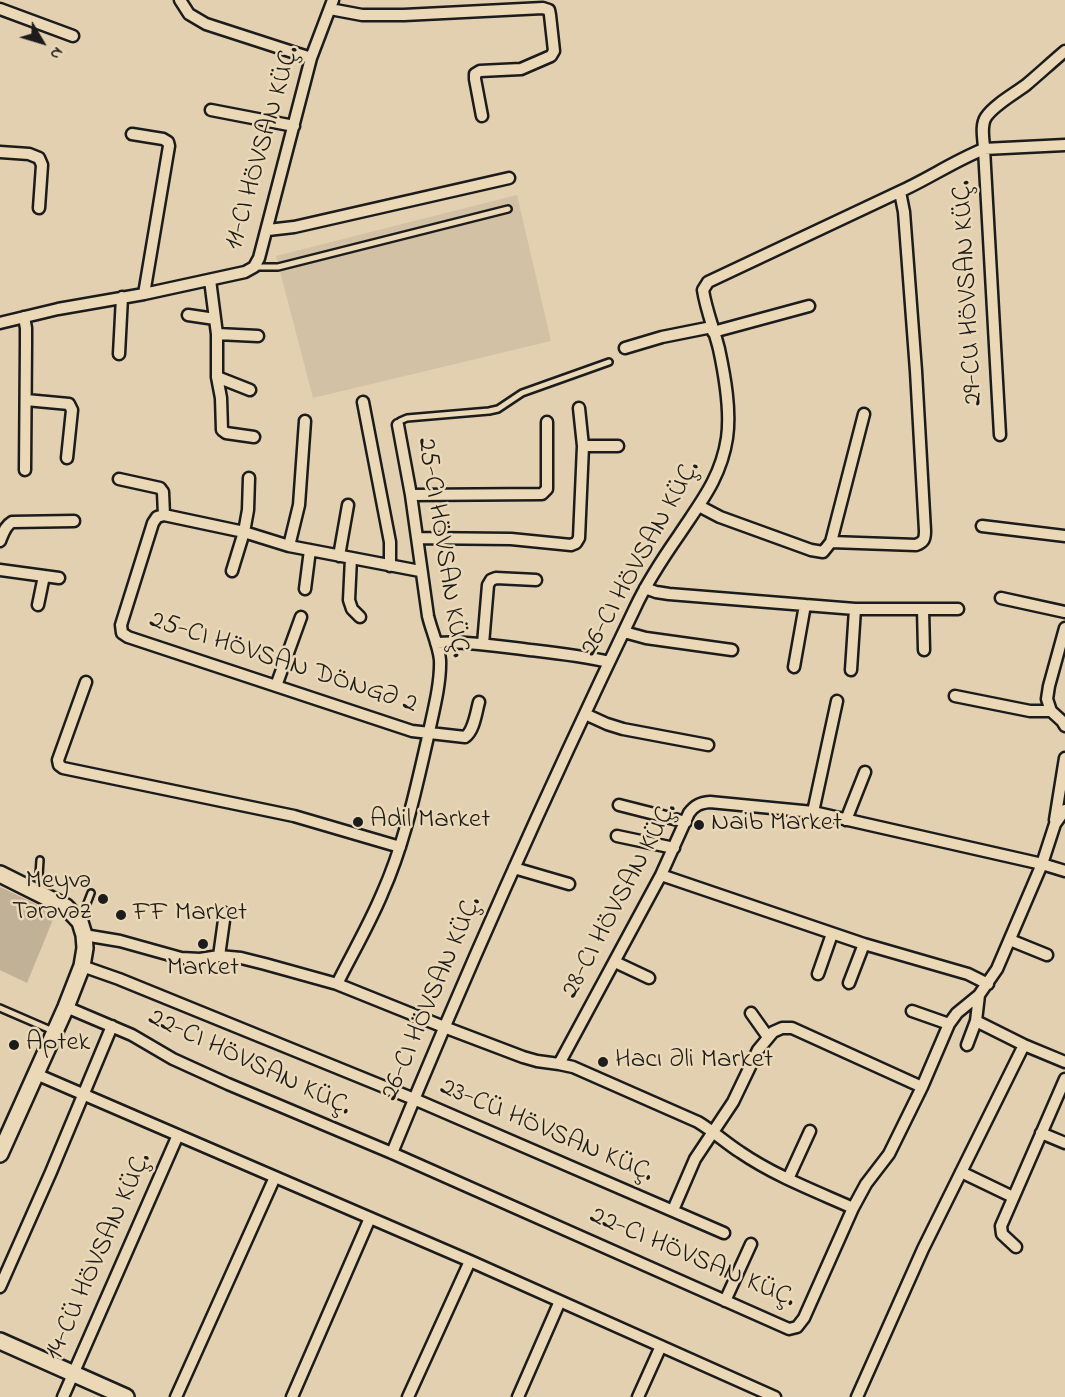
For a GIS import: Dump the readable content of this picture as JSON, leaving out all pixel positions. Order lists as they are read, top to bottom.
{
  "streets": {
    "street": [
      "11-CI HÖVSAN KÜÇ.",
      "29-CU HÖVSAN KÜÇ.",
      "25-CI HÖVSAN KÜÇ.",
      "25-CI HÖVSAN DÖNGƏ 2",
      "28-CI HÖVSAN KÜÇ.",
      "22-CI HÖVSAN KÜÇ.",
      "23-CÜ HÖVSAN KÜÇ.",
      "14-CÜ HÖVSAN KÜÇ."
    ]
  },
  "crossings": [
    ["25-CI HÖVSAN KÜÇ.", "25-CI HÖVSAN DÖNGƏ 2"],
    ["28-CI HÖVSAN KÜÇ.", "22-CI HÖVSAN KÜÇ."]
  ],
  "places": [
    "Adil Market",
    "Naib Market",
    "Meyvə Tərəvəz",
    "FF Market",
    "Market",
    "Aptek",
    "Hacı Əli Market"
  ],
  "north": "bottom right"
}
